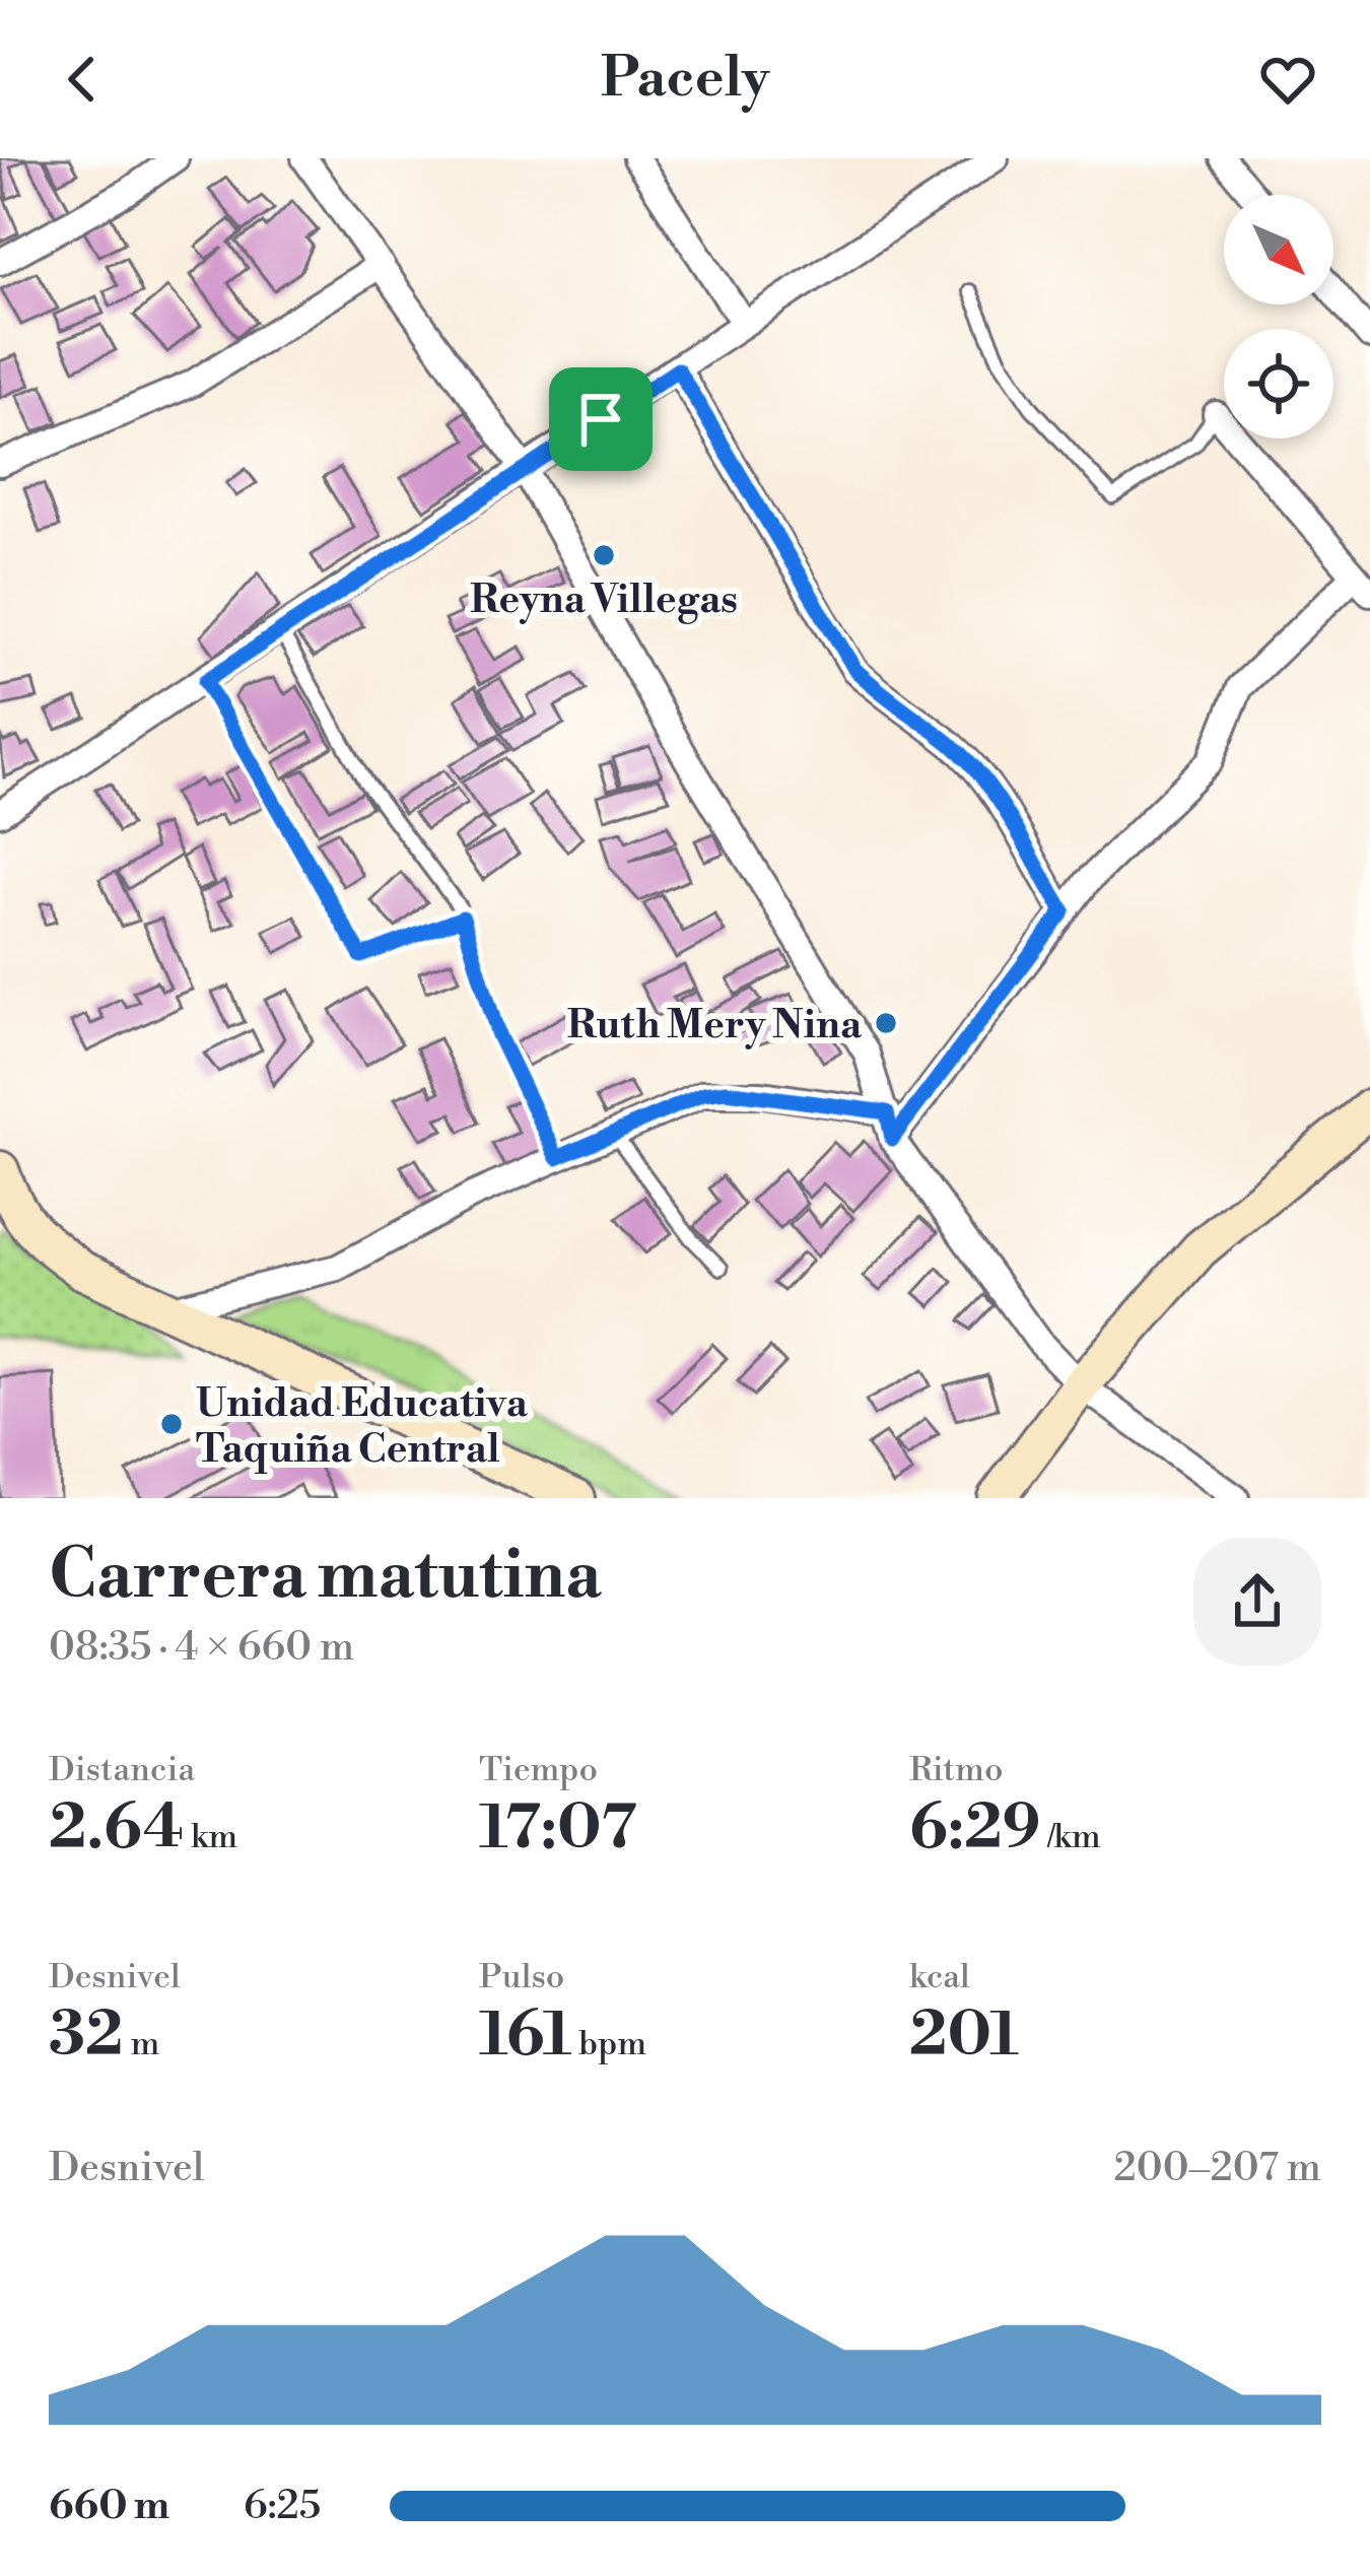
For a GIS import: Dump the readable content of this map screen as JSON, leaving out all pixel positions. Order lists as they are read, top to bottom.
{
  "places": ["Reyna Villegas", "Ruth Mery Nina", "Unidad Educativa Taquiña Central"],
  "north": "bottom right",
  "page": {
    "header": "Pacely",
    "heading": ["Carrera matutina", "08:35 · 4 × 660 m"],
    "stats": [
      ["Distancia", "2.64 km"],
      ["Tiempo", "17:07"],
      ["Ritmo", "6:29 /km"],
      ["Desnivel", "32 m"],
      ["Pulso", "161 bpm"],
      ["kcal", "201"]
    ],
    "chart": ["Desnivel", "200–207 m"],
    "list": [
      {
        "name": "660 m",
        "note": "6:25"
      }
    ]
  }
}
